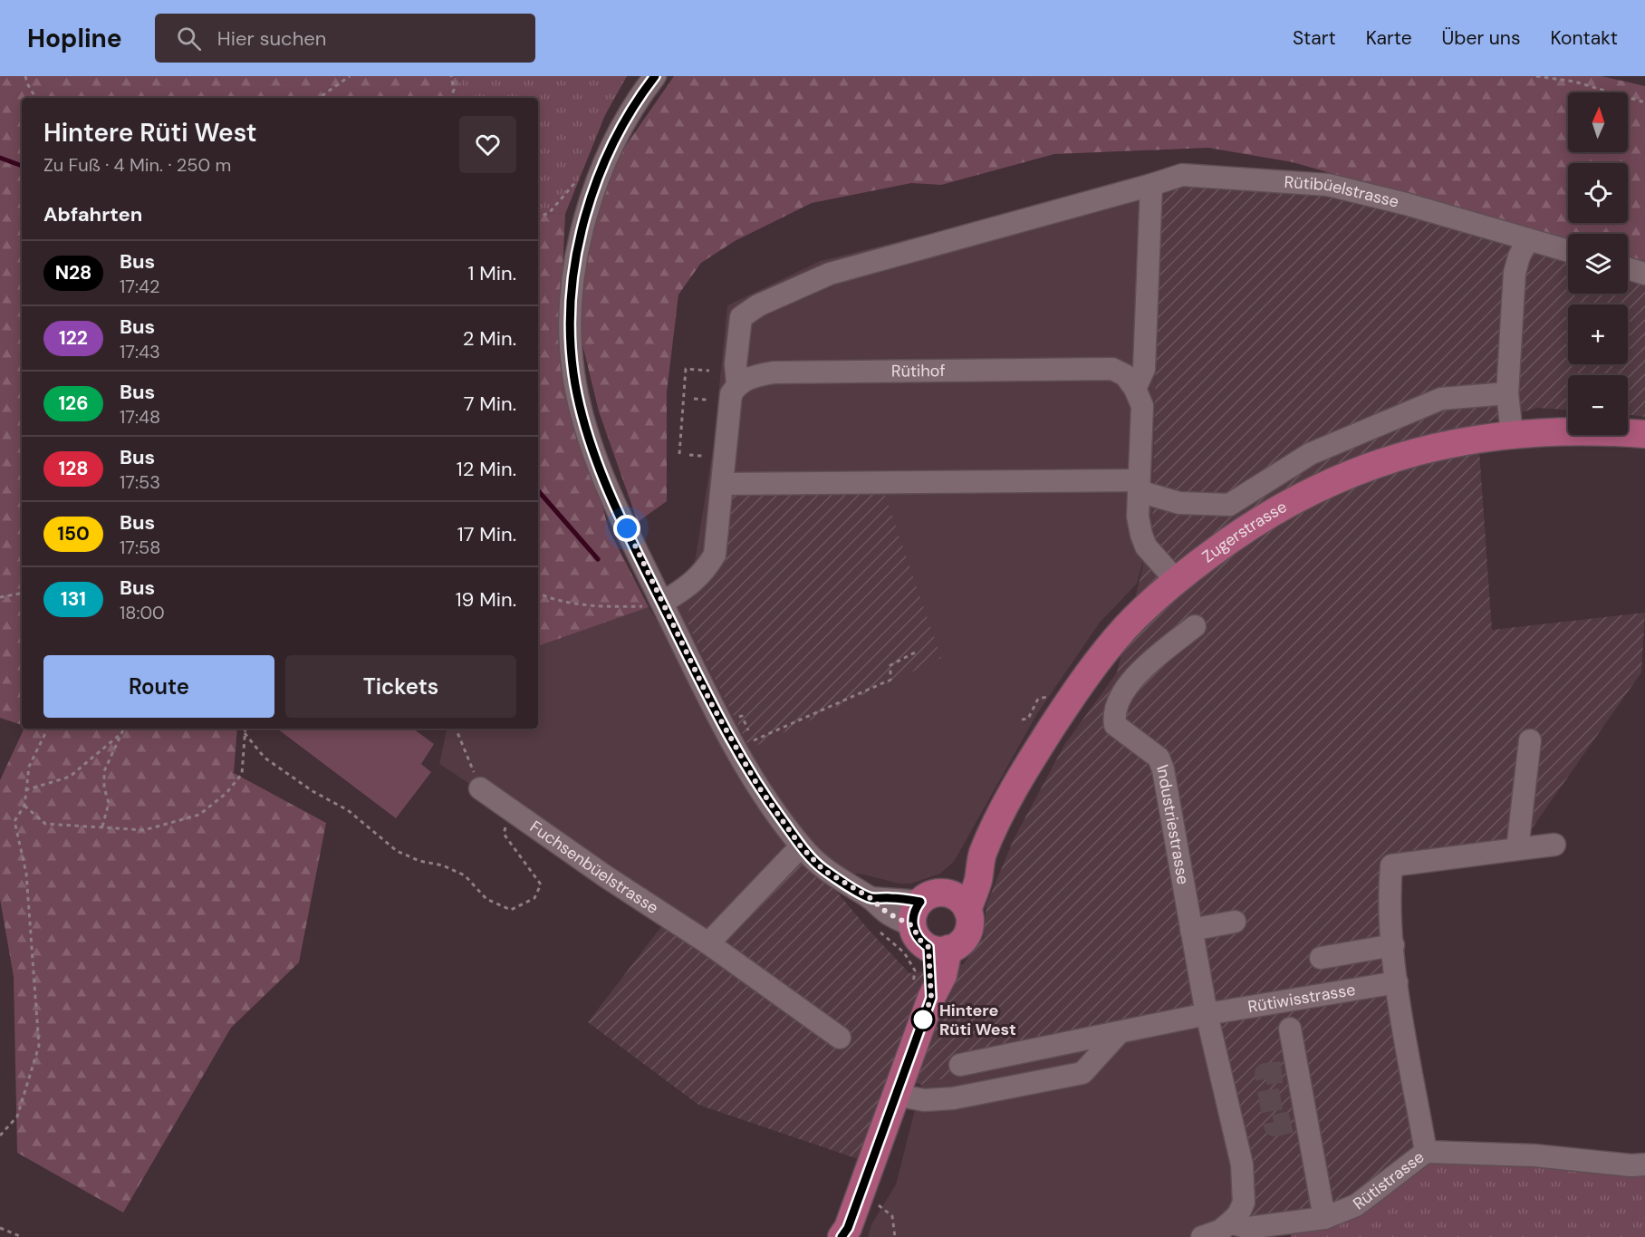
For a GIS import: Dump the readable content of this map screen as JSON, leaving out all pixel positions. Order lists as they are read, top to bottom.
{
  "streets": {
    "main road": ["Zugerstrasse"],
    "street": [
      "Rütibüelstrasse",
      "Rütihof",
      "Industriestrasse",
      "Fuchsenbüelstrasse",
      "Rütiwisstrasse",
      "Rütistrasse"
    ]
  },
  "crossings": [
    ["Rütibüelstrasse", "Rütihof"],
    ["Industriestrasse", "Rütiwisstrasse"],
    ["Industriestrasse", "Rütistrasse"]
  ],
  "places": ["Hintere Rüti West"],
  "lines": ["bus line N28"],
  "north": "top",
  "page": {
    "header": "Hopline",
    "search": "Hier suchen",
    "nav": [
      "Start",
      "Karte",
      "Über uns",
      "Kontakt"
    ],
    "map_buttons": ["+", "−"],
    "heading": [
      ["Hintere Rüti West", "Zu Fuß · 4 Min. · 250 m"],
      "Abfahrten"
    ],
    "list": [
      {
        "mark": "N28",
        "name": "Bus",
        "note": "17:42",
        "value": "1 Min."
      },
      {
        "mark": "122",
        "name": "Bus",
        "note": "17:43",
        "value": "2 Min."
      },
      {
        "mark": "126",
        "name": "Bus",
        "note": "17:48",
        "value": "7 Min."
      },
      {
        "mark": "128",
        "name": "Bus",
        "note": "17:53",
        "value": "12 Min."
      },
      {
        "mark": "150",
        "name": "Bus",
        "note": "17:58",
        "value": "17 Min."
      },
      {
        "mark": "131",
        "name": "Bus",
        "note": "18:00",
        "value": "19 Min."
      }
    ],
    "buttons": ["Route", "Tickets"]
  }
}
